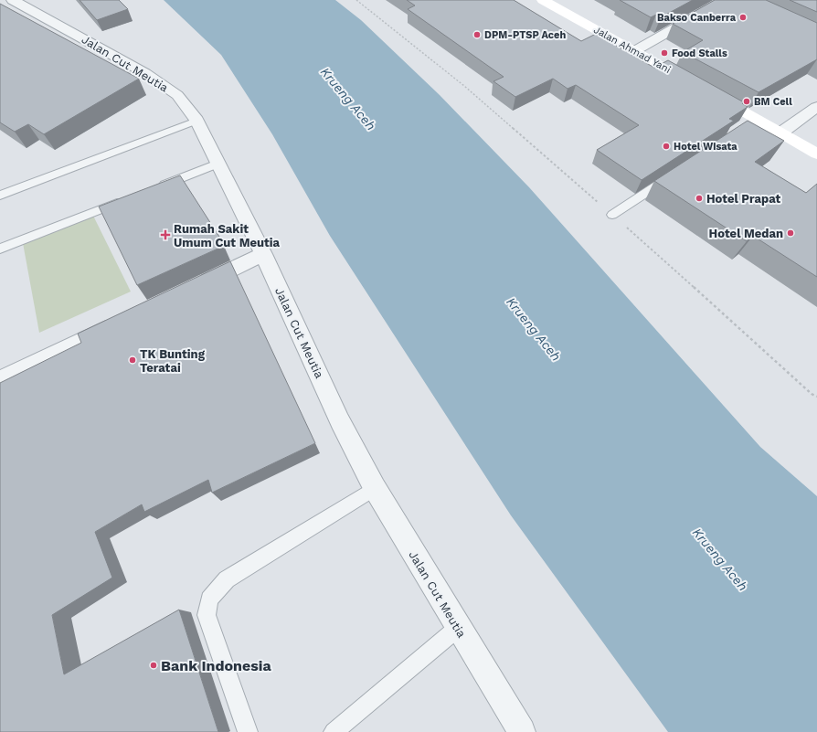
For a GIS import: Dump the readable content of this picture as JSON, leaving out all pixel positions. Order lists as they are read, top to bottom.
{
  "streets": {
    "main road": ["Jalan Ahmad Yani"],
    "street": ["Jalan Cut Meutia"]
  },
  "water": ["Krueng Aceh"],
  "places": {
    "other": [
      "Bakso Canberra",
      "DPM-PTSP Aceh",
      "Food Stalls",
      "BM Cell",
      "Hotel Wisata",
      "Hotel Prapat",
      "Hotel Medan",
      "TK Bunting Teratai",
      "Bank Indonesia"
    ],
    "health": ["Rumah Sakit Umum Cut Meutia"]
  }
}
